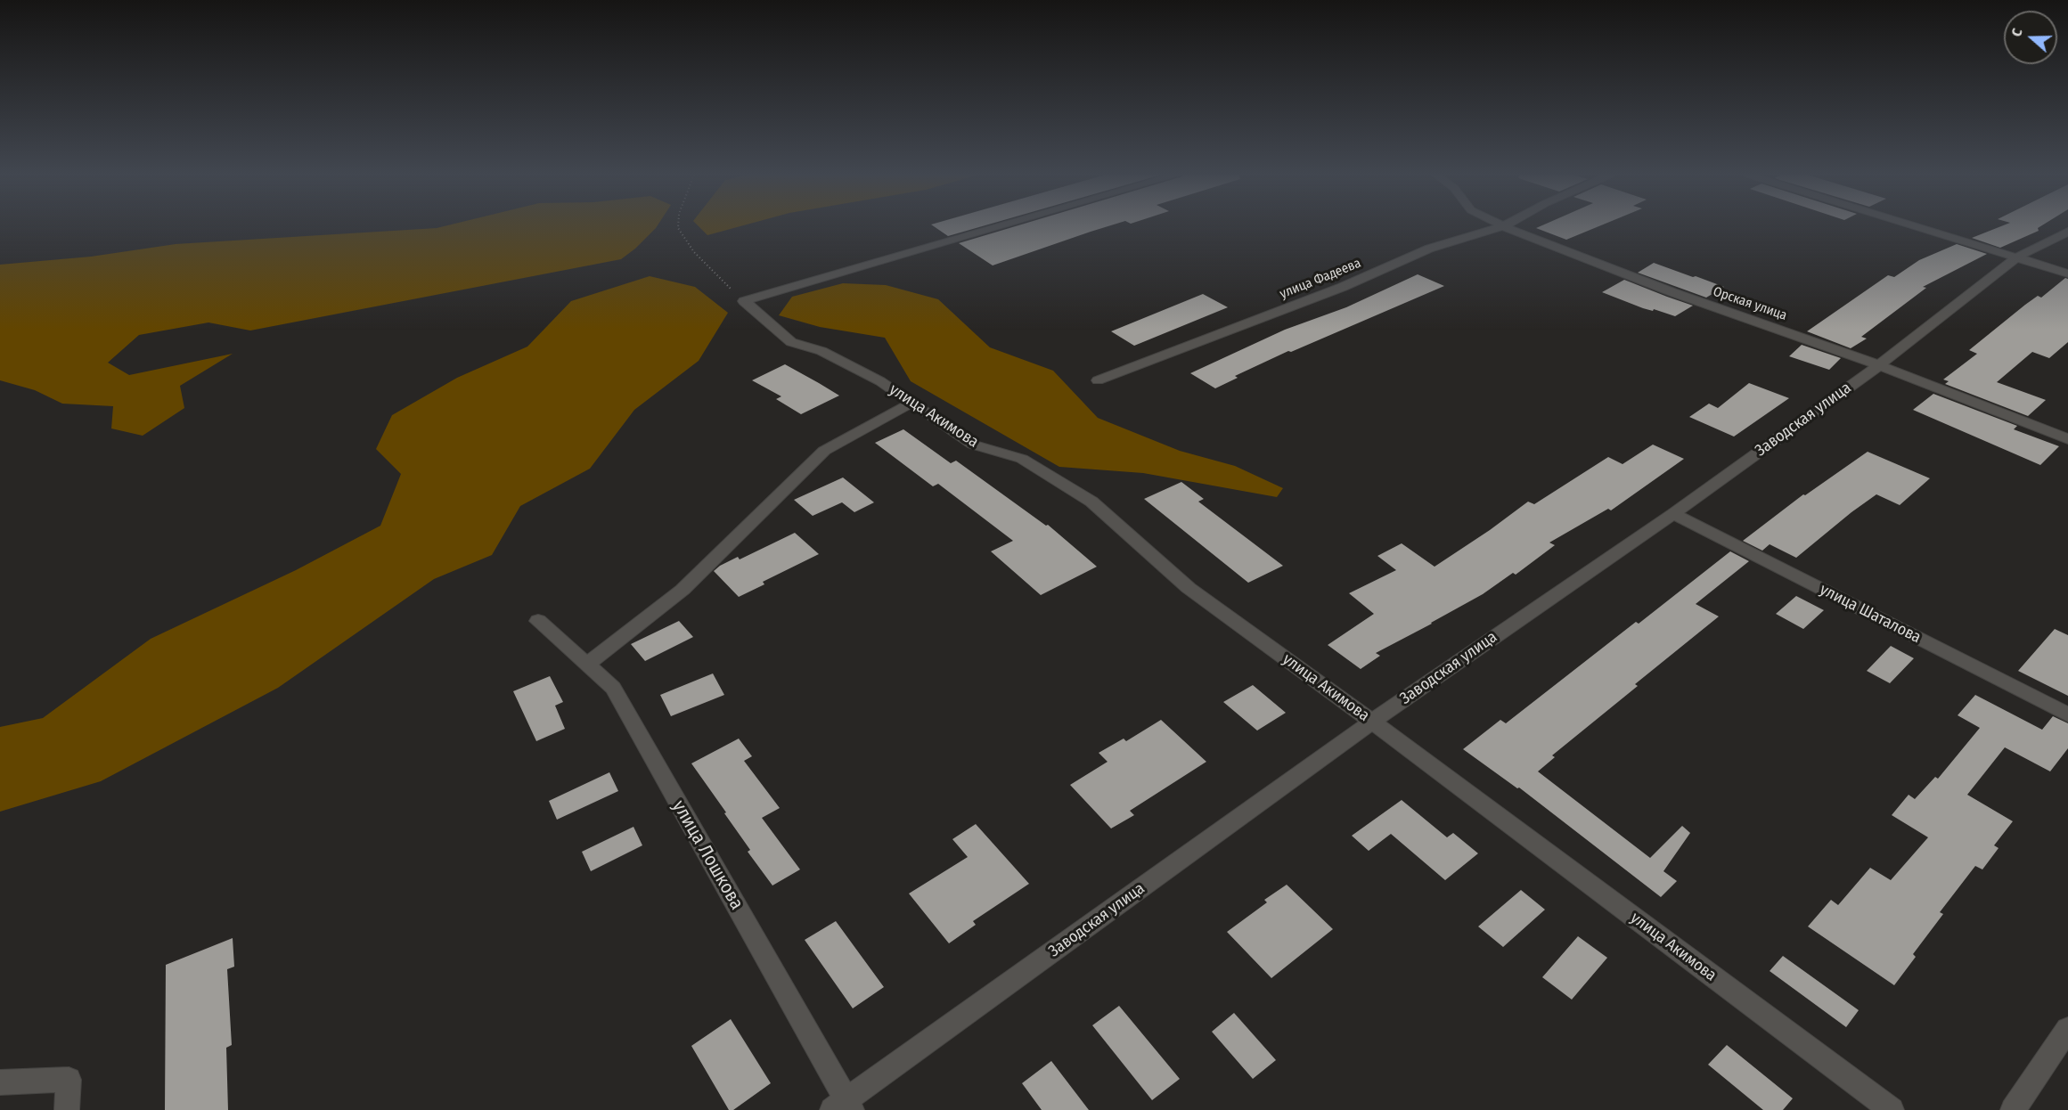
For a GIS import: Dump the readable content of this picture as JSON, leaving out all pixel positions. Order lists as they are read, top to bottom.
{
  "streets": {
    "street": [
      "улица Фадеева",
      "Орская улица",
      "улица Акимова",
      "Заводская улица",
      "улица Шаталова",
      "улица Лошкова"
    ]
  },
  "crossings": [
    ["улица Фадеева", "Орская улица"],
    ["Орская улица", "Заводская улица"],
    ["улица Акимова", "Заводская улица"],
    ["Заводская улица", "улица Шаталова"],
    ["Заводская улица", "улица Лошкова"]
  ],
  "north": "left"
}
